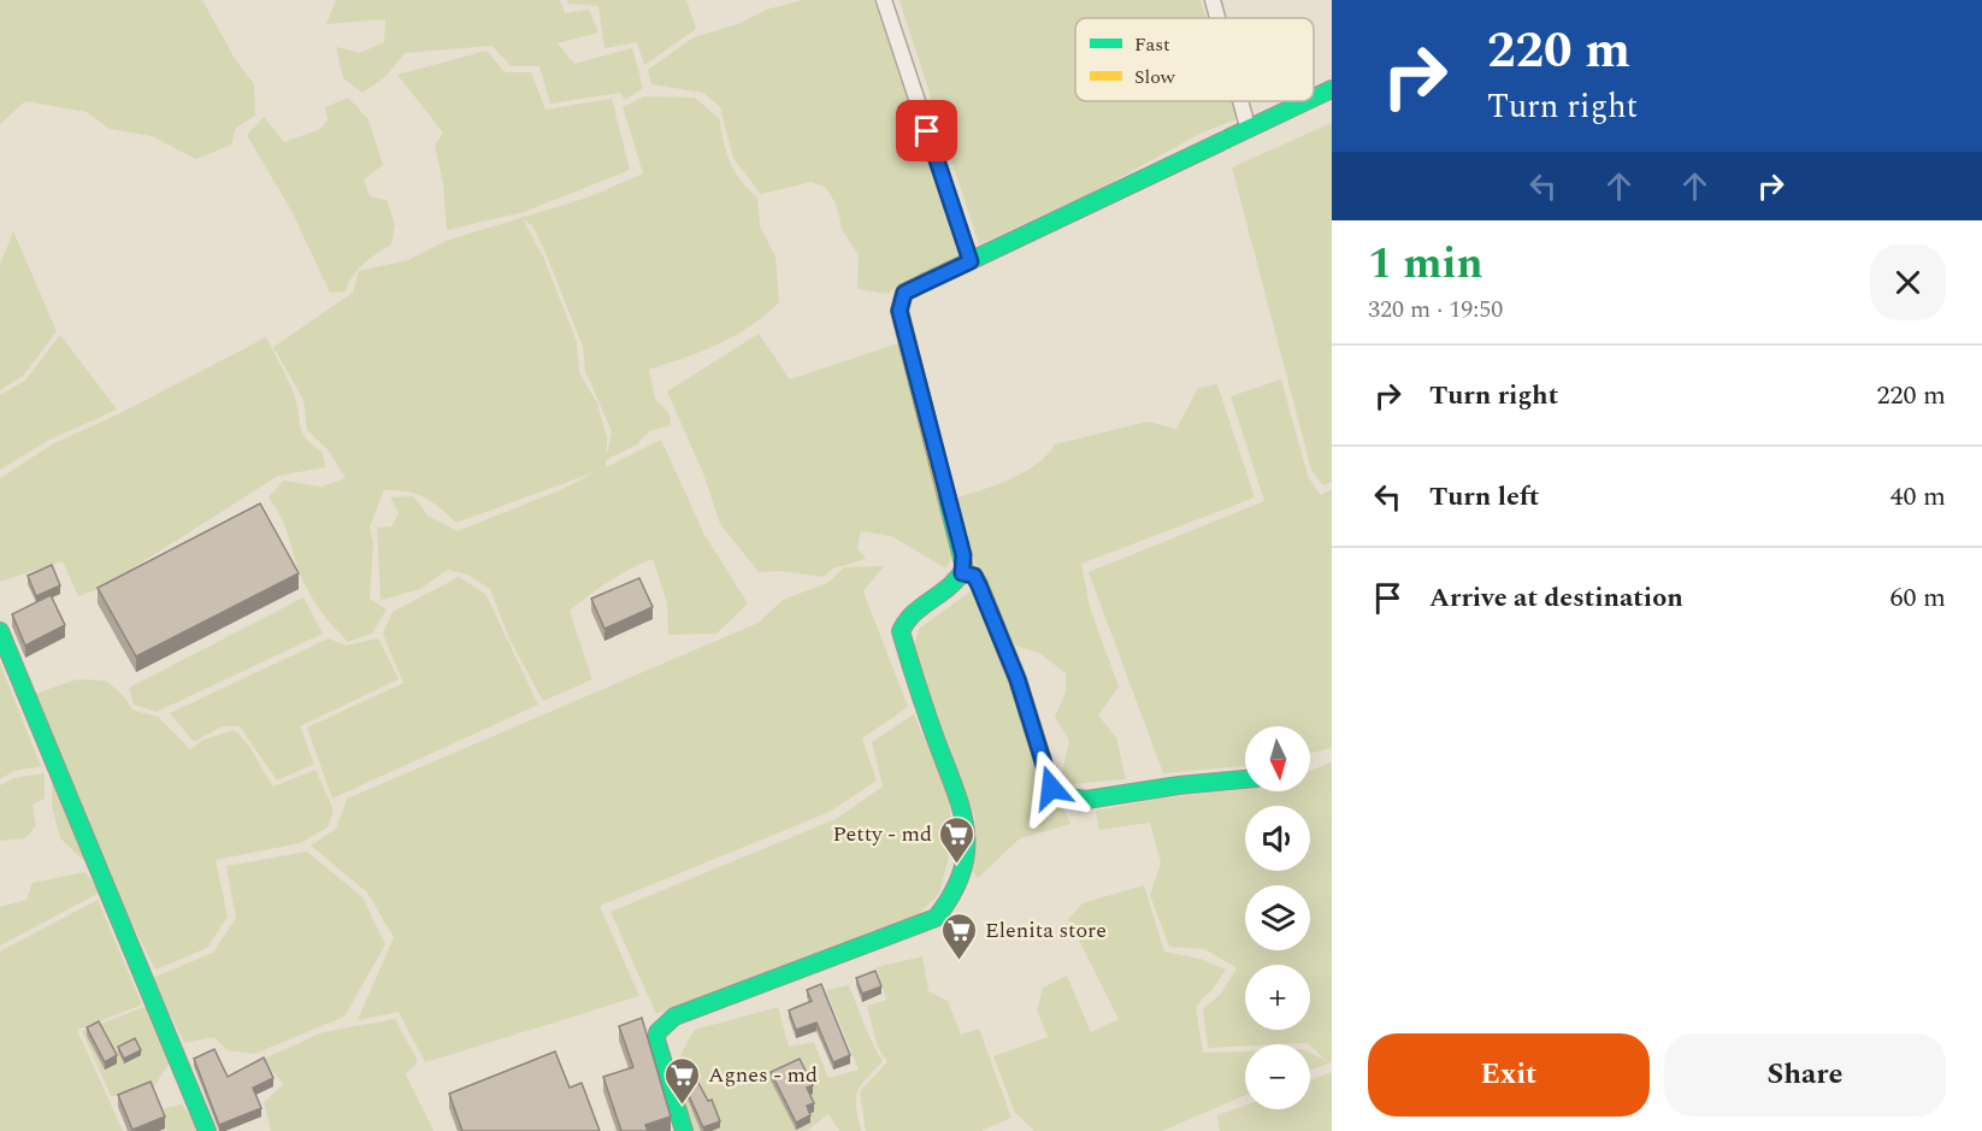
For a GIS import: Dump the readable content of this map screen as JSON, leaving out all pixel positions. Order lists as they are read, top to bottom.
{
  "places": {
    "supermarket": ["Petty - md", "Elenita store", "Agnes - md"]
  },
  "legend": ["Fast", "Slow"],
  "north": "bottom",
  "page": {
    "turn": ["220 m", "Turn right"],
    "heading": ["1 min", "320 m · 19:50"],
    "list": [
      {
        "name": "Turn right",
        "value": "220 m"
      },
      {
        "name": "Turn left",
        "value": "40 m"
      },
      {
        "name": "Arrive at destination",
        "value": "60 m"
      }
    ],
    "map_buttons": ["+", "−"],
    "buttons": ["Exit", "Share"]
  }
}
